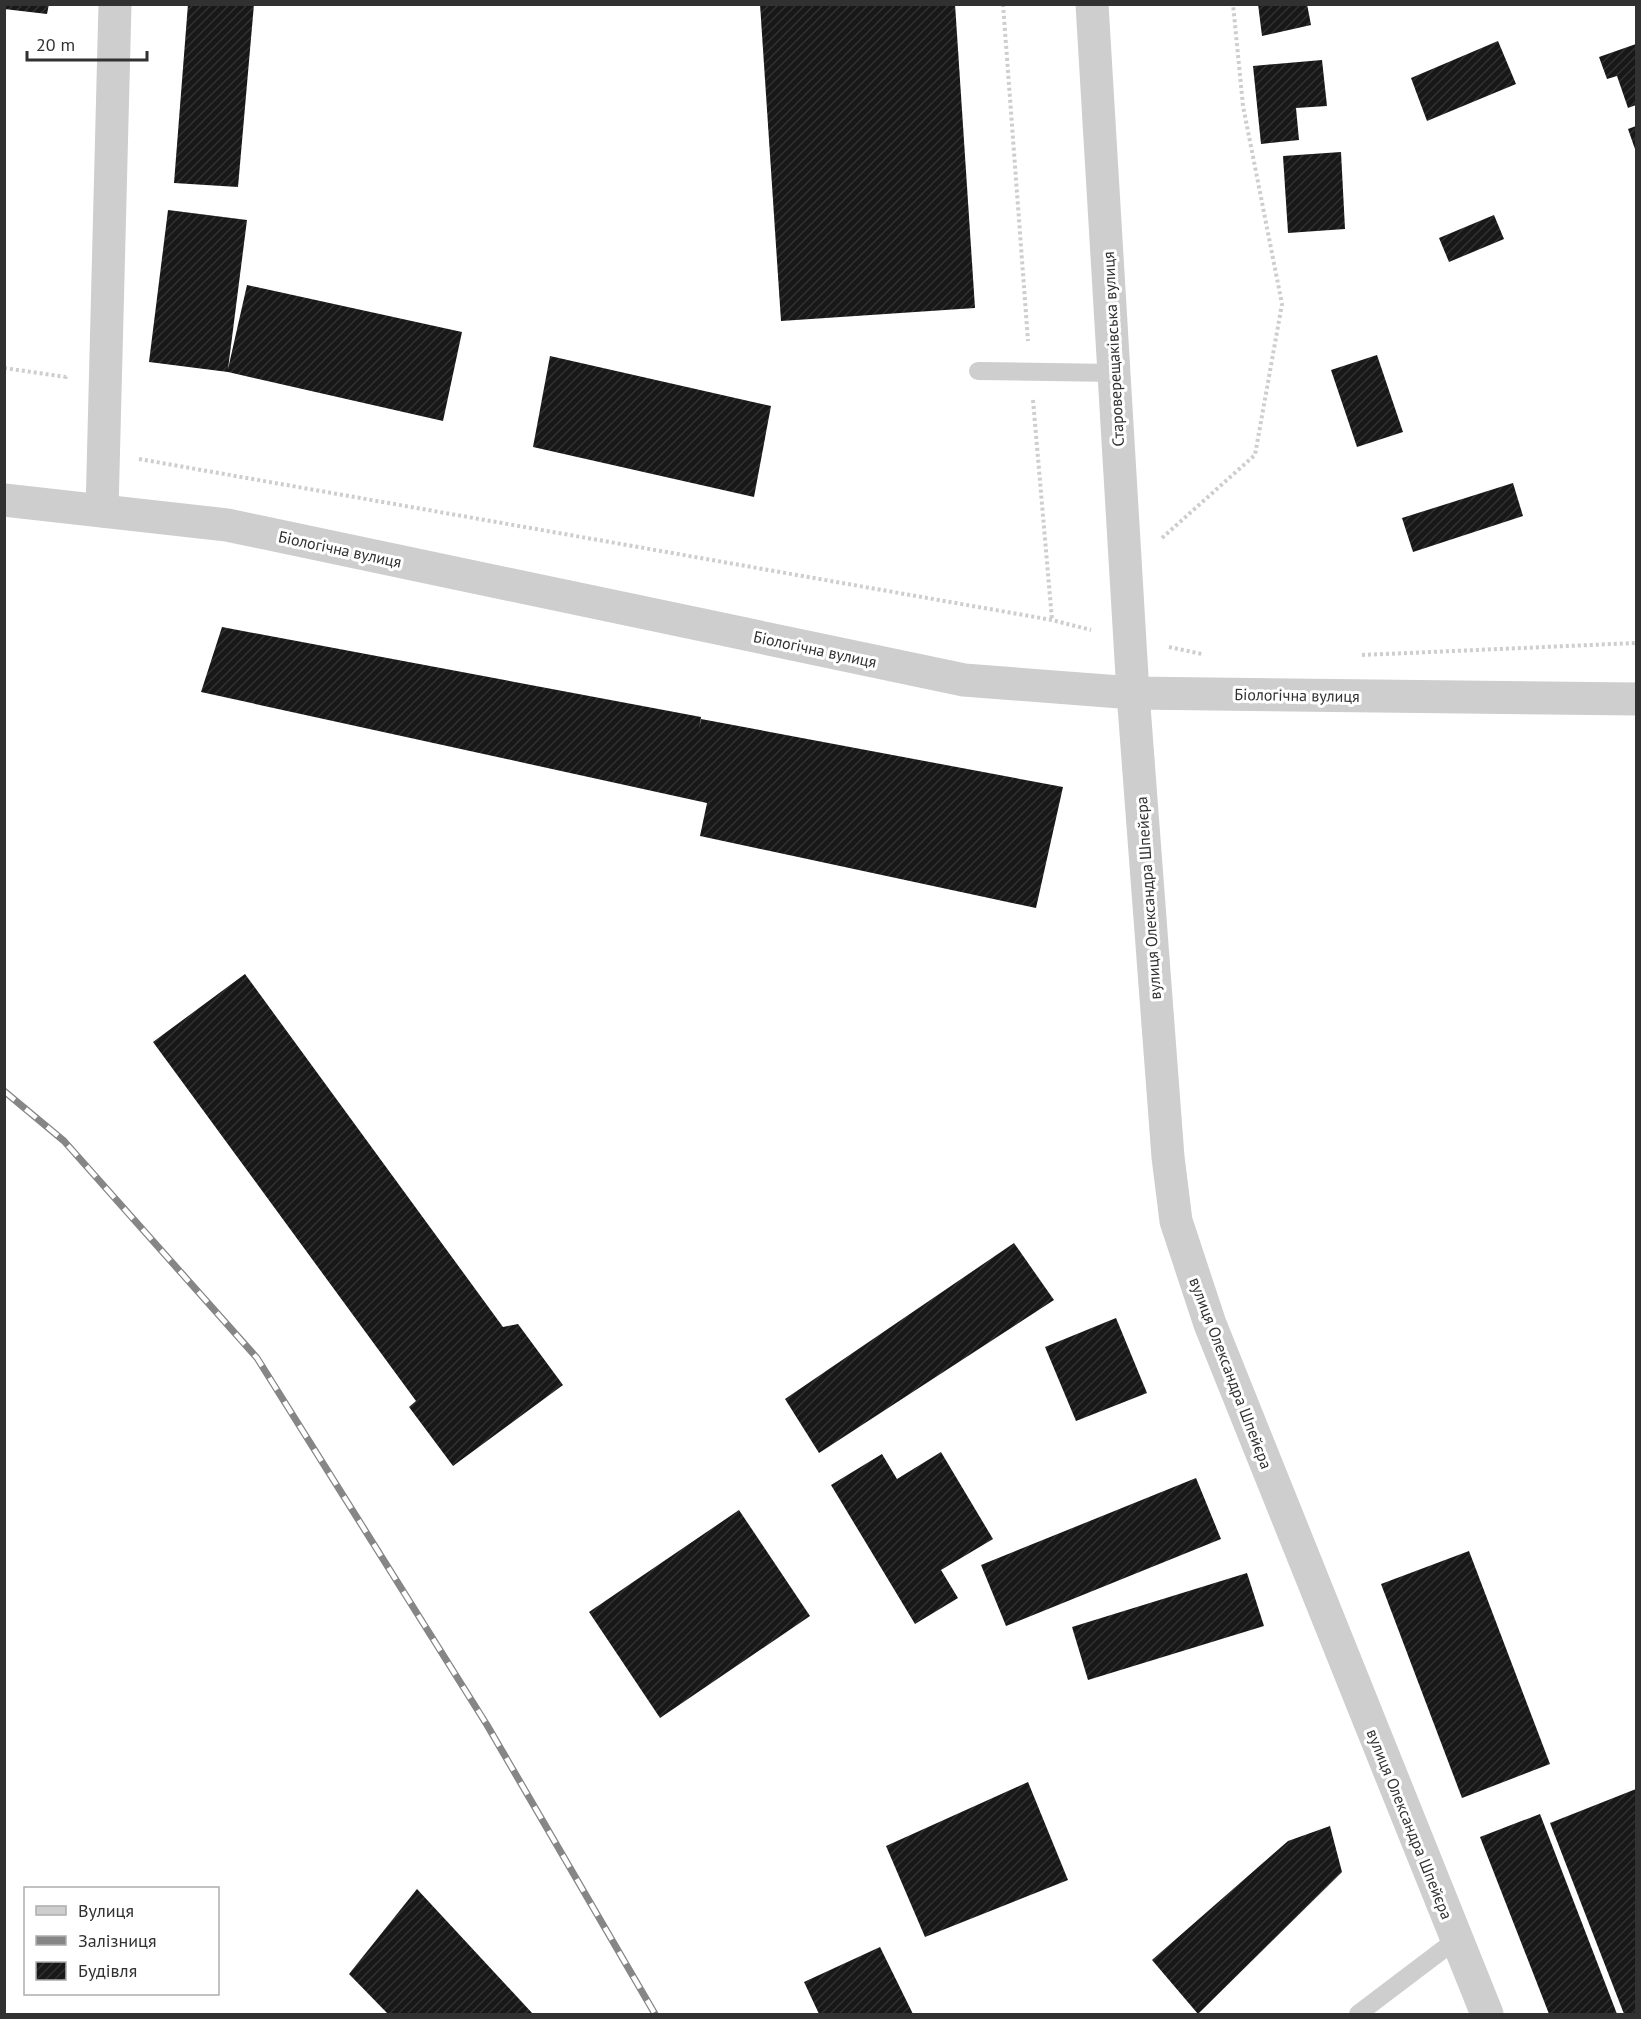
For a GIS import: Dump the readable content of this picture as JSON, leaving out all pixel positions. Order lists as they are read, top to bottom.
{
  "streets": {
    "street": ["Староверещаківська вулиця", "Біологічна вулиця", "вулиця Олександра Шпейєра"]
  },
  "crossings": [
    ["Староверещаківська вулиця", "Біологічна вулиця"],
    ["Староверещаківська вулиця", "вулиця Олександра Шпейєра"],
    ["Біологічна вулиця", "вулиця Олександра Шпейєра"]
  ],
  "legend": ["Вулиця", "Залізниця", "Будівля"],
  "scale_bar": "20 m"
}
